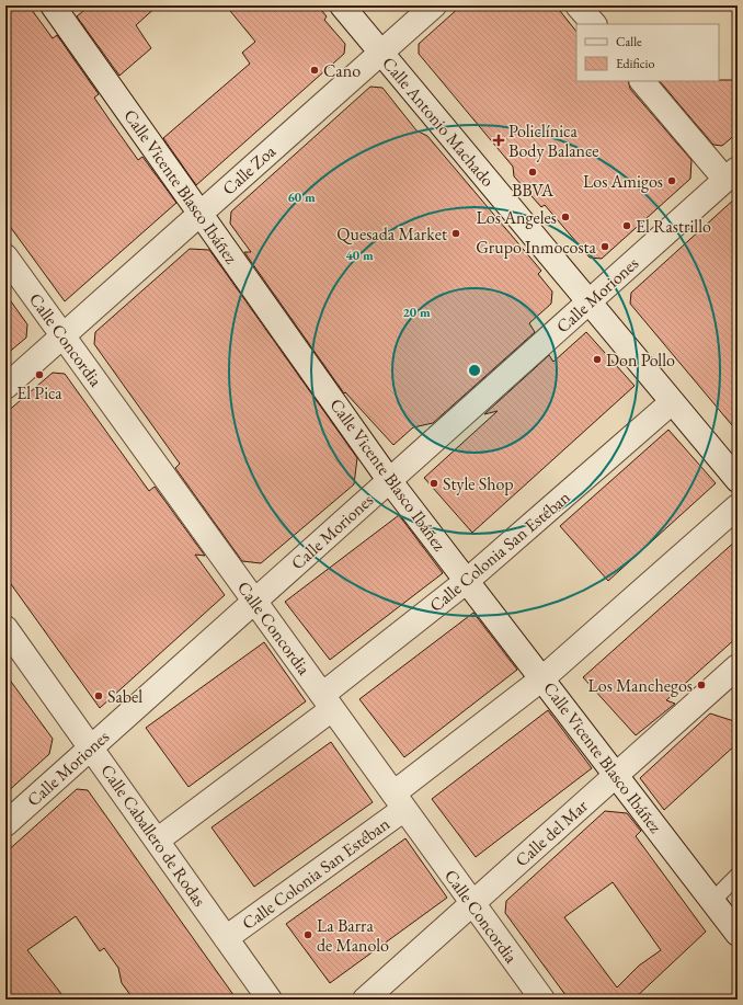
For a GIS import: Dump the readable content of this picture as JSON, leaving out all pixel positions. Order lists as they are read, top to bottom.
{
  "streets": {
    "street": [
      "Calle Antonio Machado",
      "Calle Zoa",
      "Calle Vicente Blasco Ibáñez",
      "Calle Moriones",
      "Calle Concordia",
      "Calle Colonia San Estéban",
      "Calle del Mar",
      "Calle Caballero de Rodas"
    ]
  },
  "crossings": [
    ["Calle Antonio Machado", "Calle Zoa"],
    ["Calle Antonio Machado", "Calle Moriones"],
    ["Calle Antonio Machado", "Calle Colonia San Estéban"],
    ["Calle Zoa", "Calle Vicente Blasco Ibáñez"],
    ["Calle Zoa", "Calle Concordia"],
    ["Calle Vicente Blasco Ibáñez", "Calle Moriones"],
    ["Calle Vicente Blasco Ibáñez", "Calle Colonia San Estéban"],
    ["Calle Vicente Blasco Ibáñez", "Calle del Mar"],
    ["Calle Moriones", "Calle Concordia"],
    ["Calle Moriones", "Calle Caballero de Rodas"],
    ["Calle Concordia", "Calle Colonia San Estéban"],
    ["Calle Concordia", "Calle del Mar"],
    ["Calle Colonia San Estéban", "Calle Caballero de Rodas"]
  ],
  "places": {
    "other": [
      "Cano",
      "BBVA",
      "Los Amigos",
      "Los Angeles",
      "El Rastrillo",
      "Quesada Market",
      "Grupo Inmocosta",
      "Don Pollo",
      "El Pica",
      "Style Shop",
      "Los Manchegos",
      "Sabel",
      "La Barra de Manolo"
    ],
    "health": ["Policlínica Body Balance"]
  },
  "legend": ["Calle", "Edificio"],
  "rings": ["60 m", "40 m", "20 m"]
}
